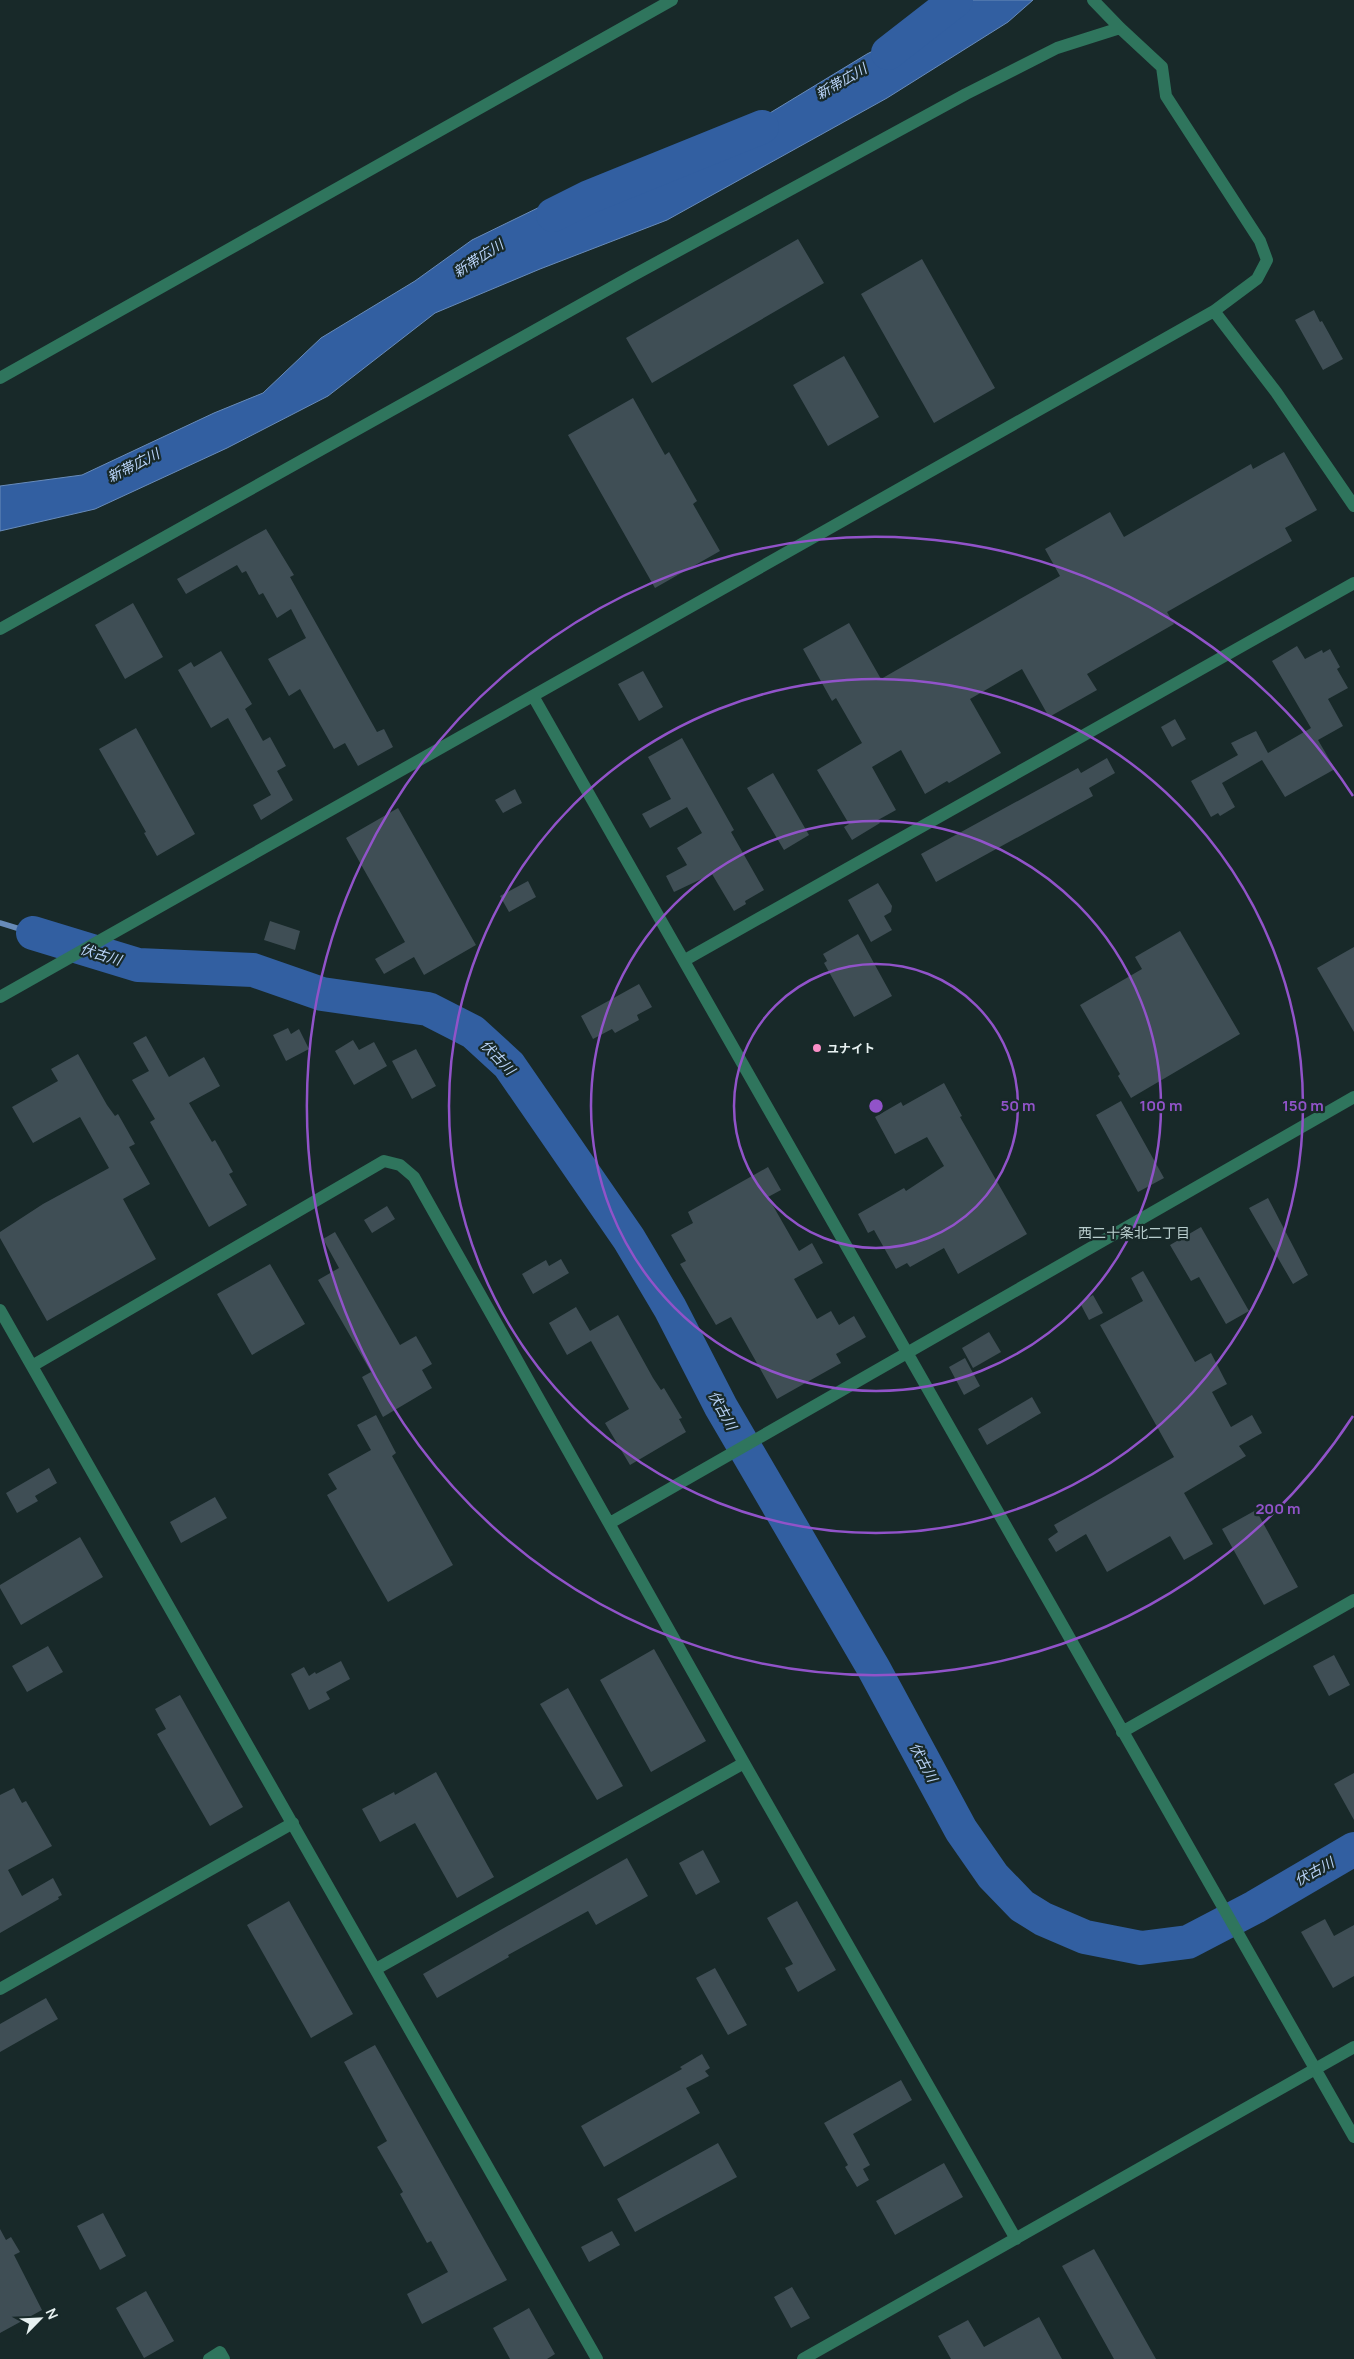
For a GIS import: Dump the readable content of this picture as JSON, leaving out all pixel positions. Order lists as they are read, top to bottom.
{
  "districts": ["西二十条北二丁目"],
  "water": ["新帯広川", "伏古川"],
  "places": ["ユナイト"],
  "north": "top right",
  "rings": [
    "50 m",
    "100 m",
    "150 m",
    "200 m"
  ]
}
